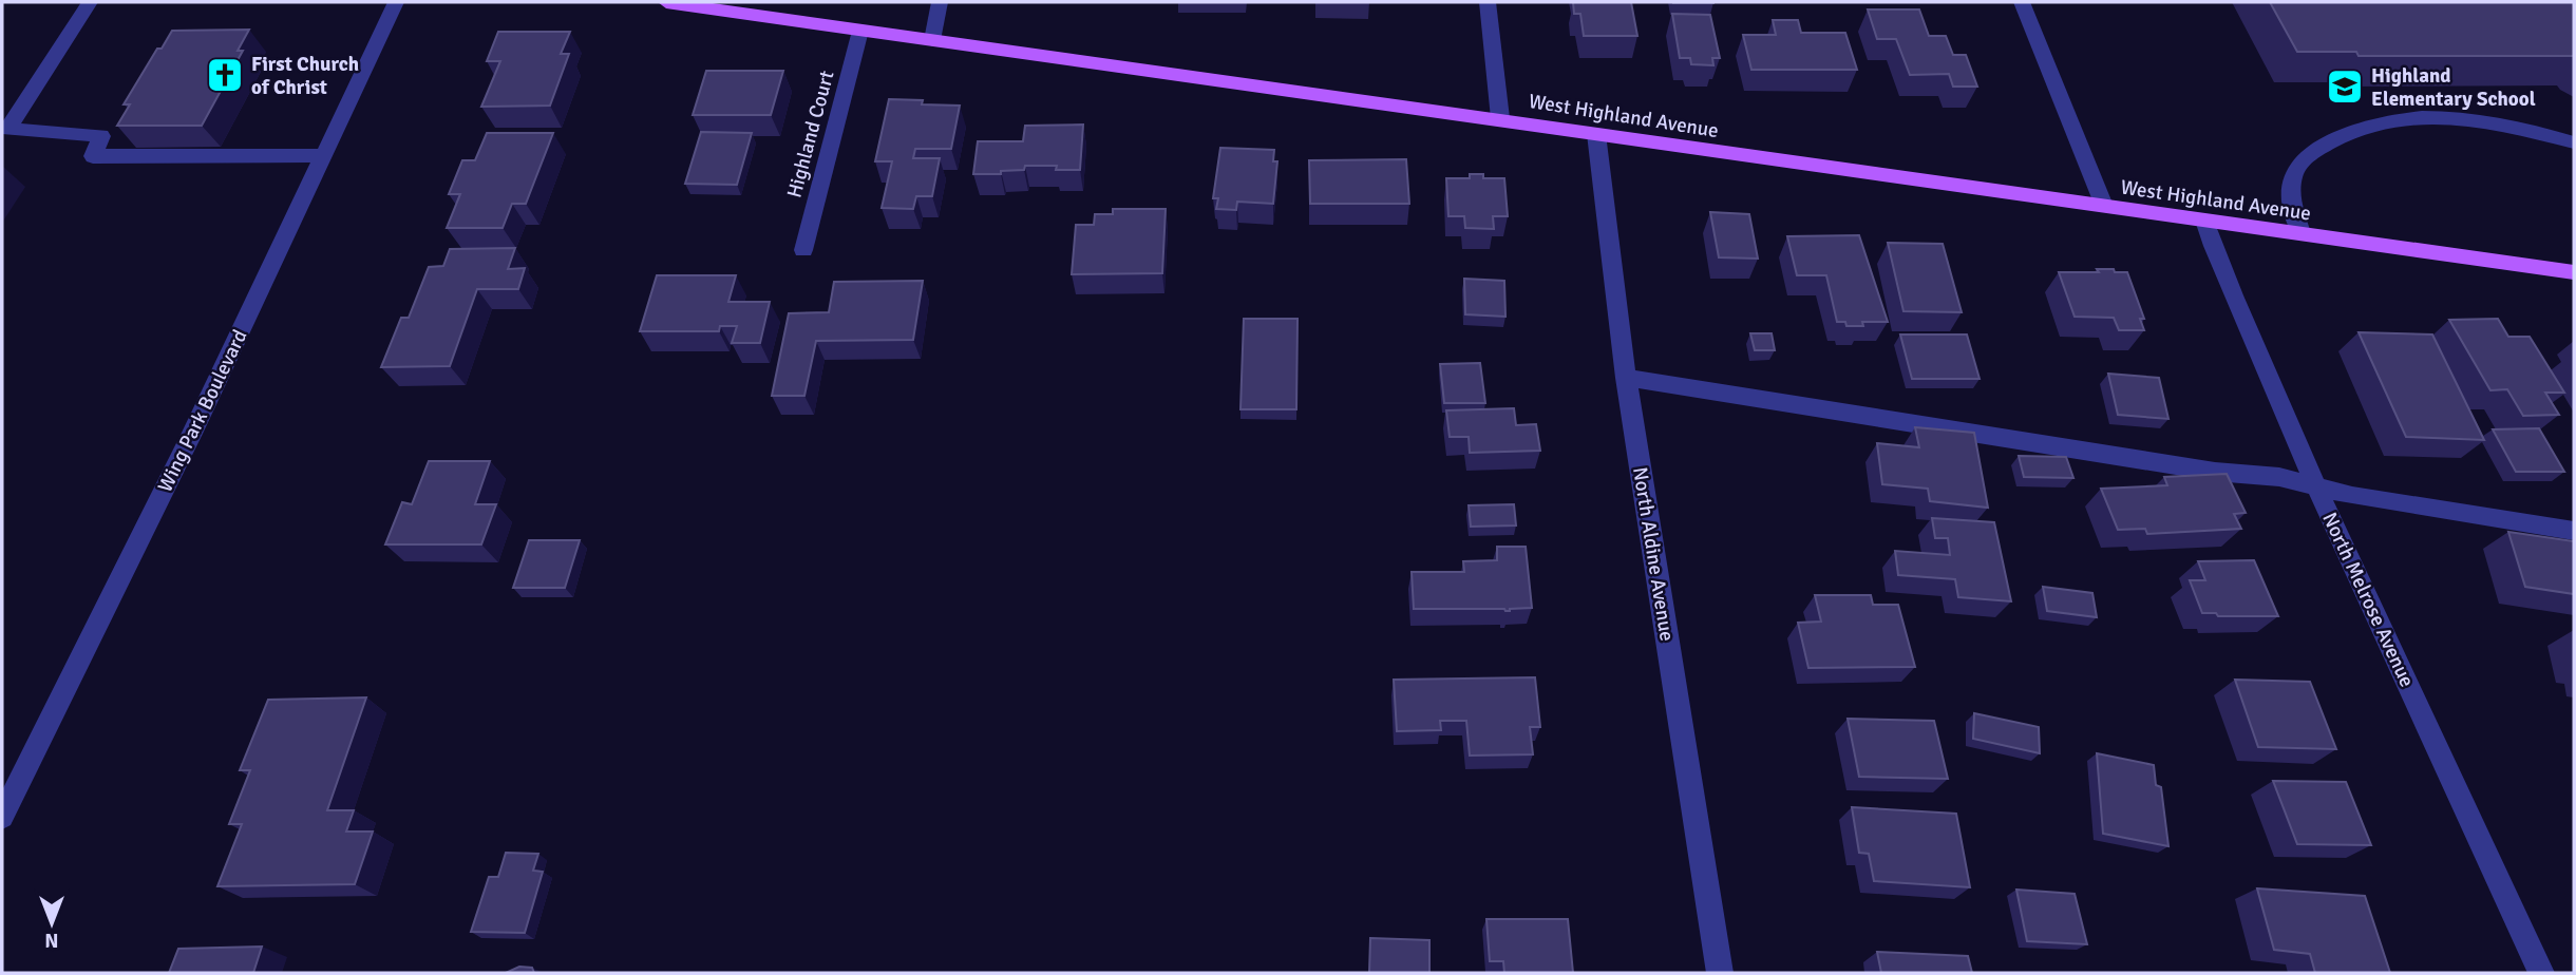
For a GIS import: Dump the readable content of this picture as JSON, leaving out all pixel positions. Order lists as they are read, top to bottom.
{
  "streets": {
    "main road": ["West Highland Avenue"],
    "street": [
      "Highland Court",
      "Wing Park Boulevard",
      "North Aldine Avenue",
      "North Melrose Avenue"
    ]
  },
  "crossings": [
    ["West Highland Avenue", "Highland Court"],
    ["West Highland Avenue", "North Aldine Avenue"],
    ["West Highland Avenue", "North Melrose Avenue"]
  ],
  "places": {
    "church": ["First Church of Christ"],
    "school or university": ["Highland Elementary School"]
  },
  "north": "bottom"
}
